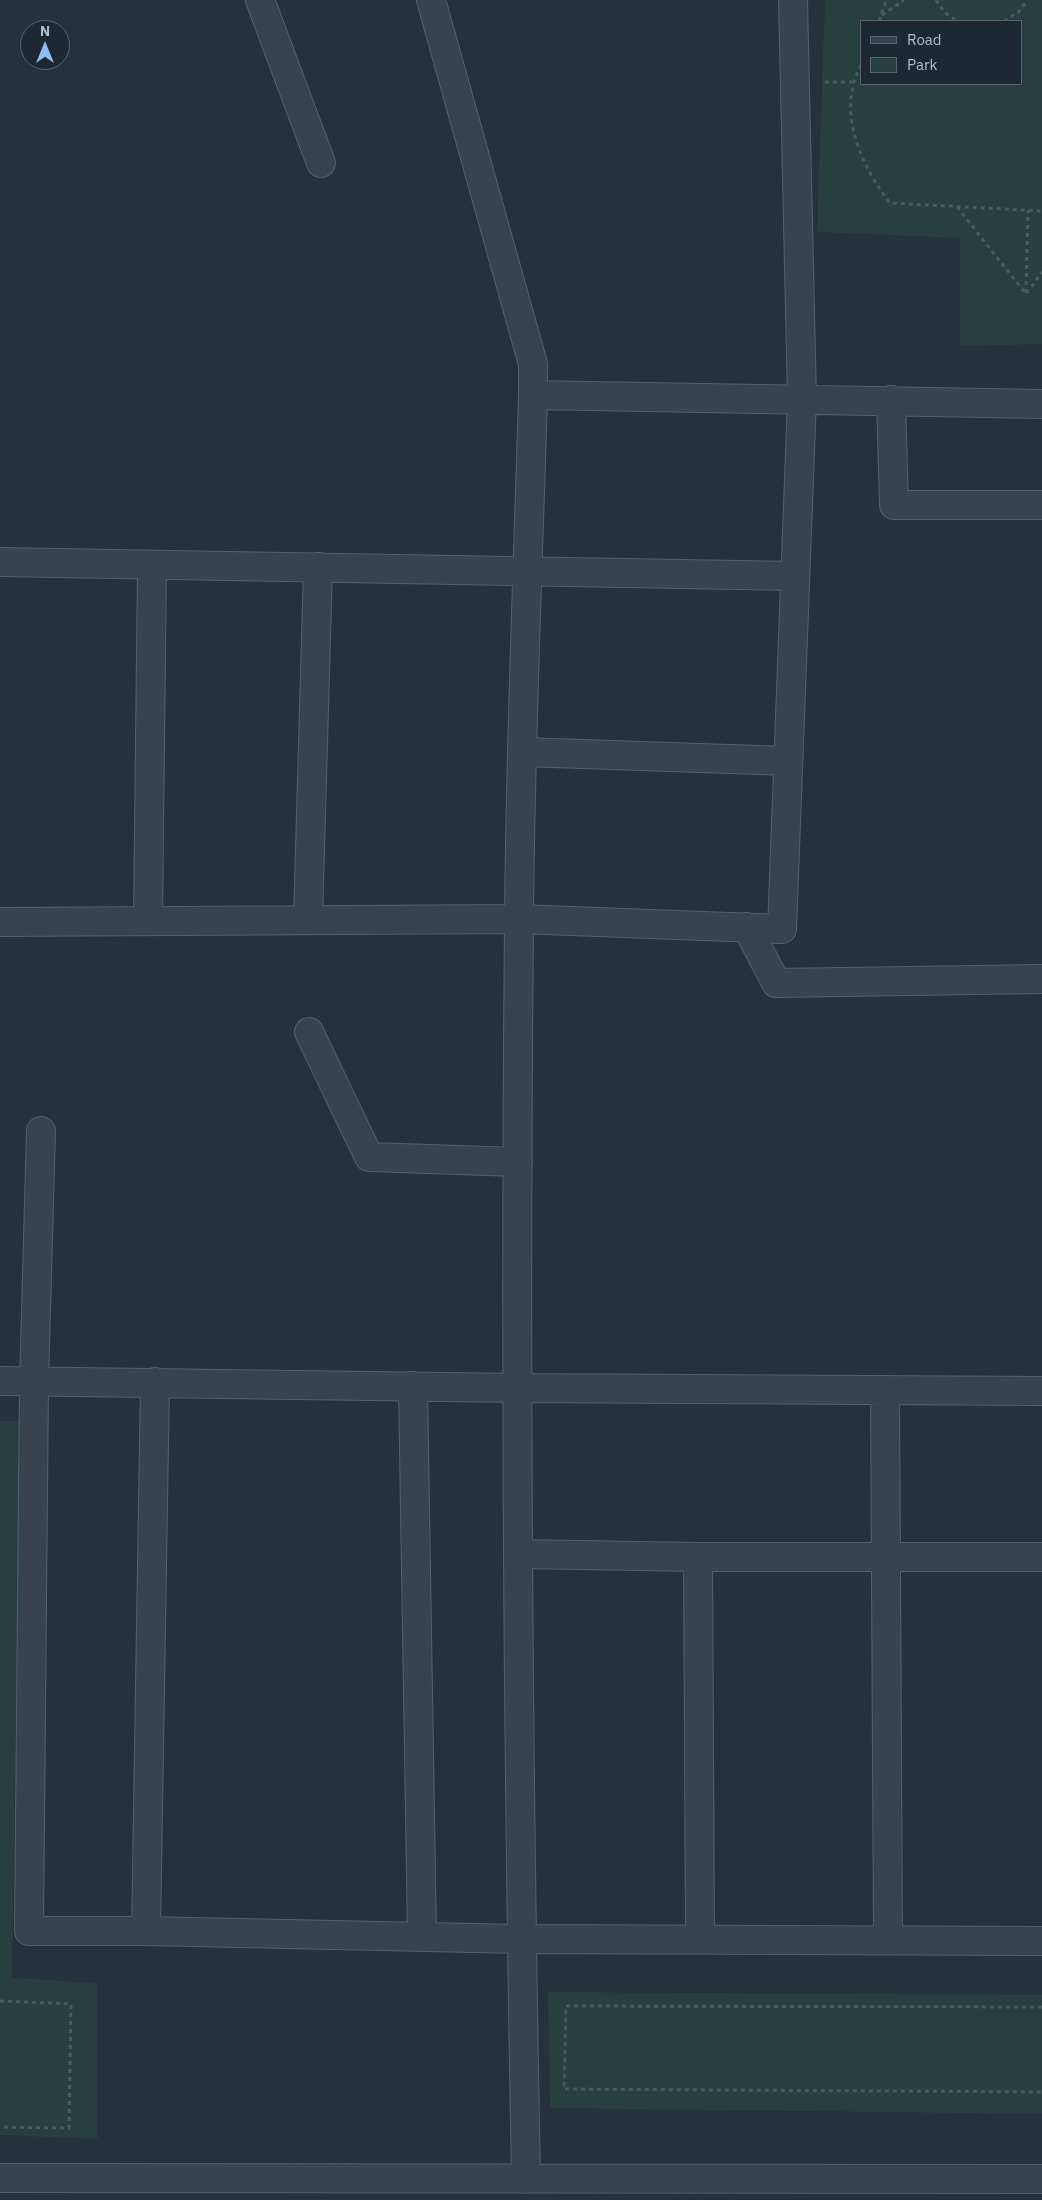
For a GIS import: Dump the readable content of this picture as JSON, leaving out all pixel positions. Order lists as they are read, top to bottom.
{
  "legend": ["Road", "Park"],
  "north": "top"
}
